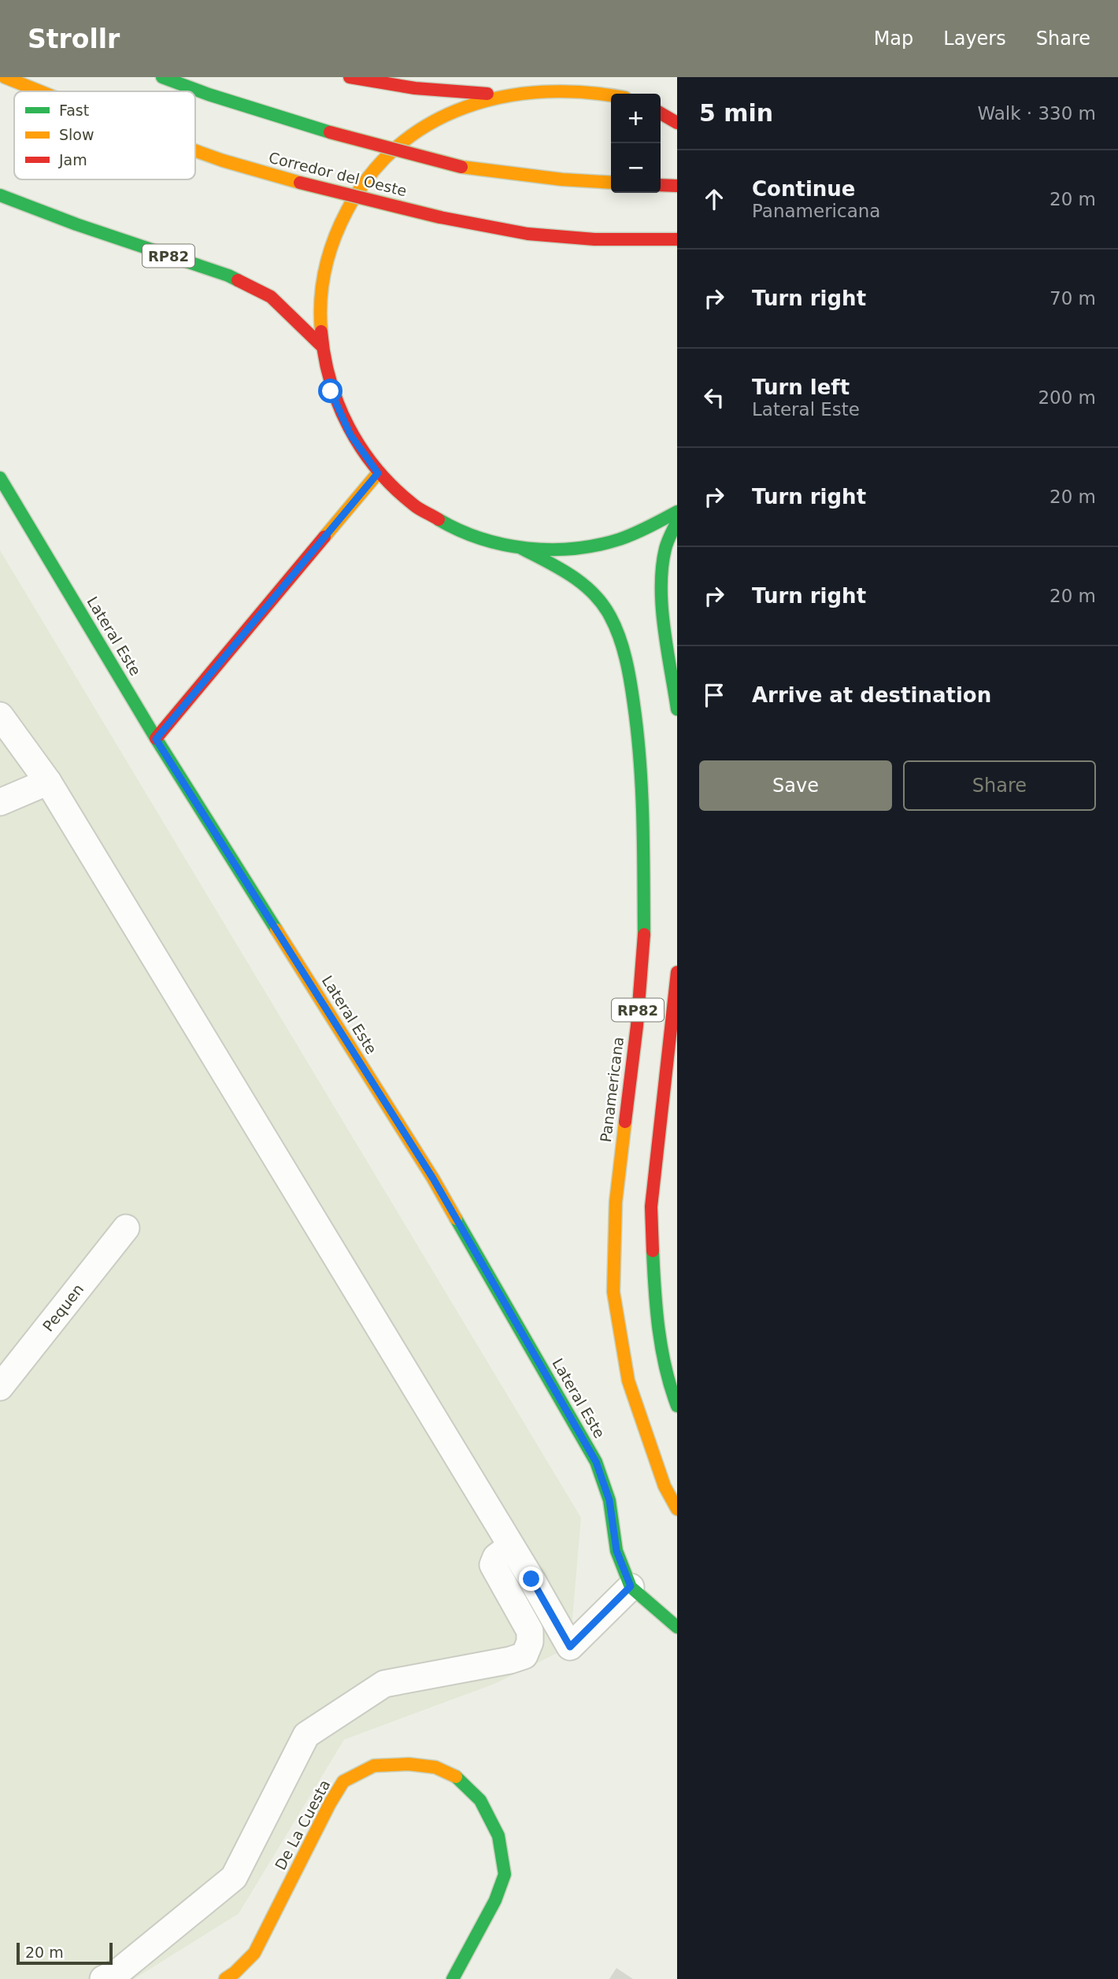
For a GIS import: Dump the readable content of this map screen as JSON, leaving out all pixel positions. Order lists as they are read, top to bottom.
{
  "streets": {
    "main road": [
      "Corredor del Oeste",
      "RP82",
      "Lateral Este",
      "Panamericana",
      "De La Cuesta"
    ],
    "street": ["Pequen"]
  },
  "crossings": [
    ["RP82", "Panamericana"]
  ],
  "legend": ["Fast", "Slow", "Jam"],
  "scale_bar": "20 m",
  "page": {
    "header": "Strollr",
    "nav": ["Map", "Layers", "Share"],
    "heading": ["5 min", "Walk · 330 m"],
    "map_buttons": ["+", "−"],
    "list": [
      ["Continue", "Panamericana", "20 m"],
      ["Turn right", "70 m"],
      ["Turn left", "Lateral Este", "200 m"],
      ["Turn right", "20 m"],
      ["Turn right", "20 m"],
      "Arrive at destination"
    ],
    "buttons": ["Save", "Share"],
    "scale": "20 m"
  }
}
